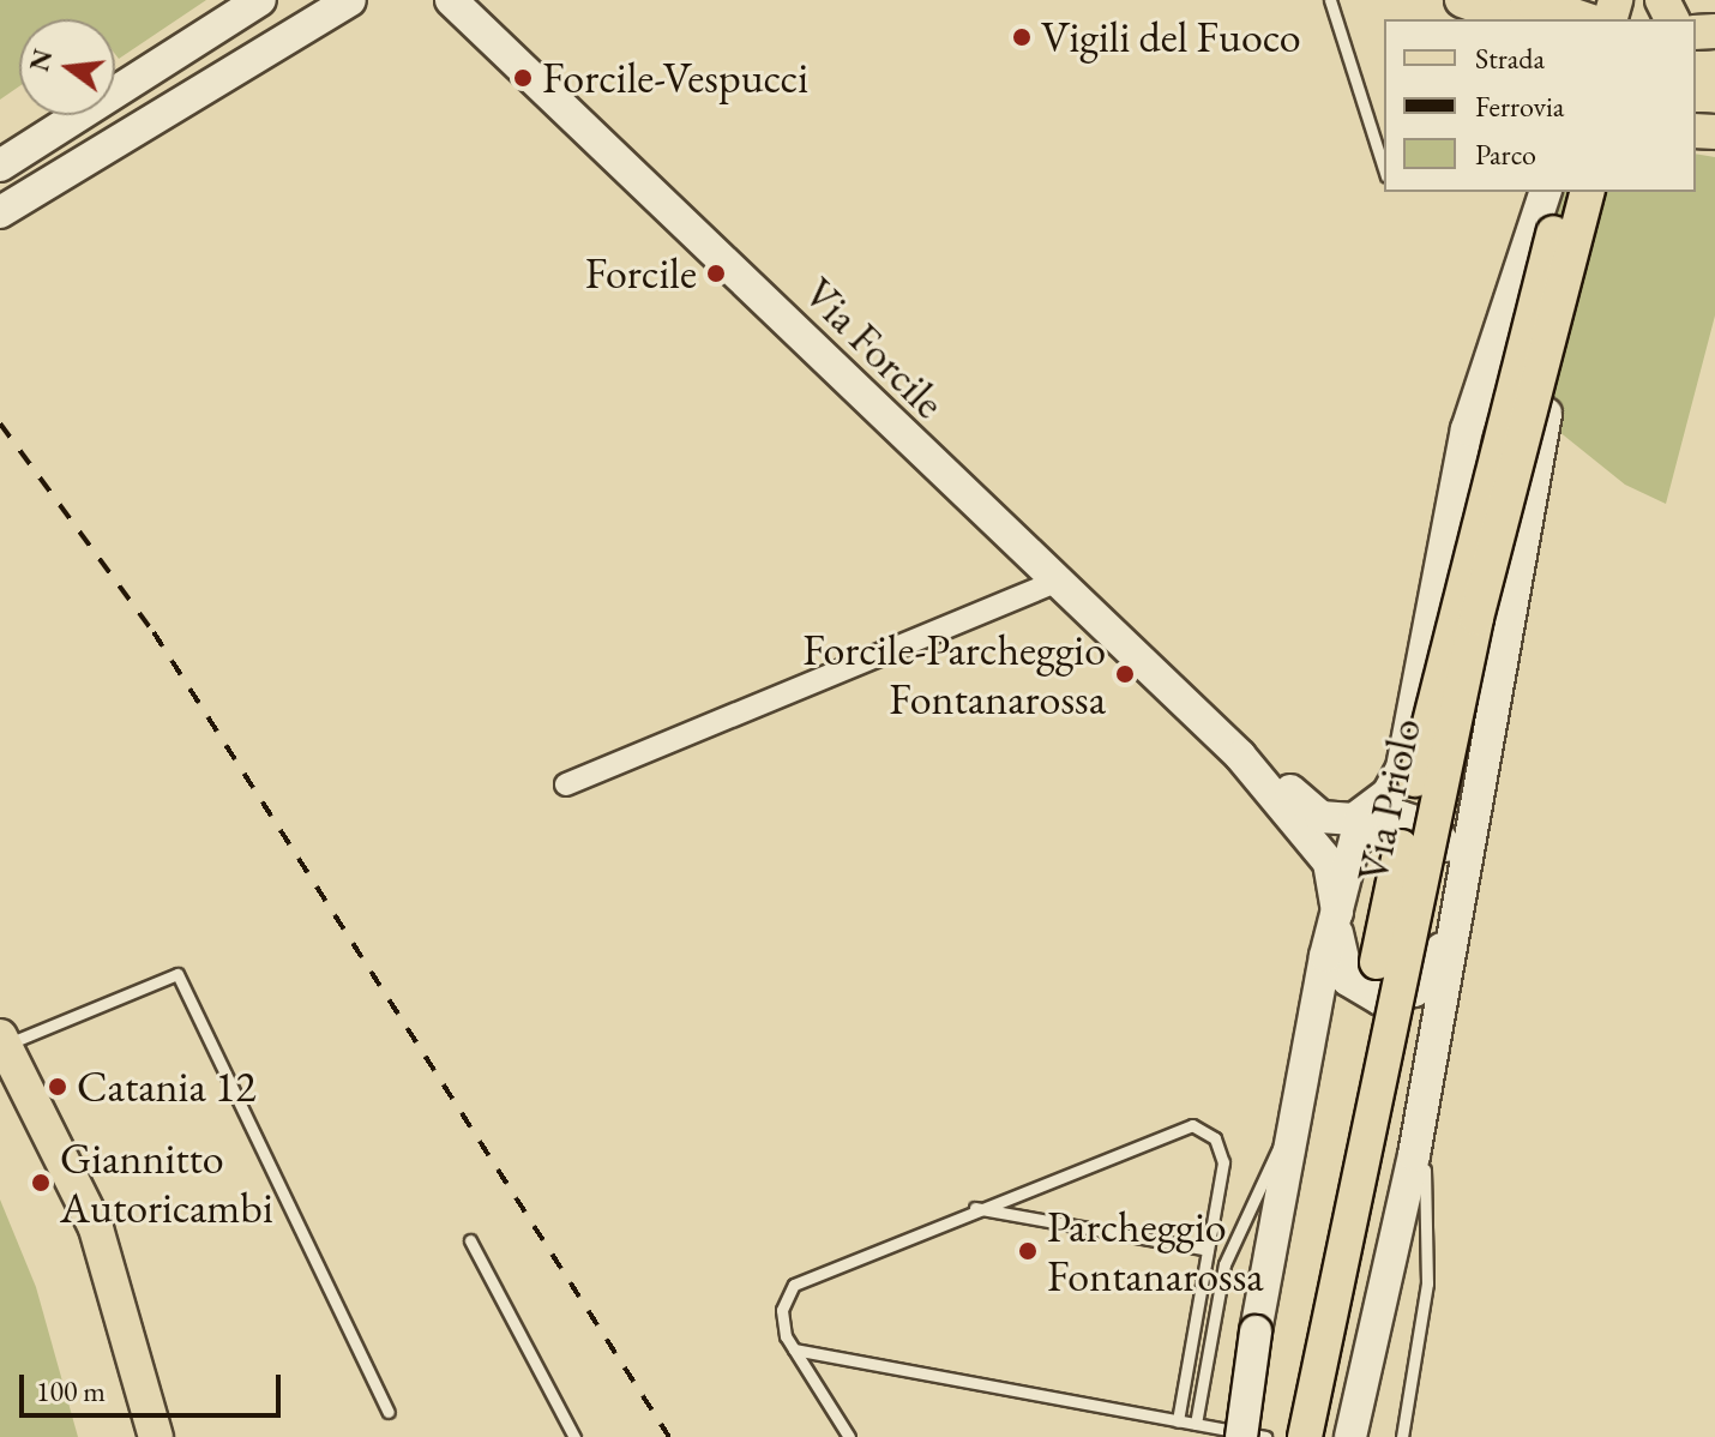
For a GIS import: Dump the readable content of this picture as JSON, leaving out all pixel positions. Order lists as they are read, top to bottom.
{
  "streets": {
    "main road": ["Via Priolo"],
    "street": ["Via Forcile"]
  },
  "places": [
    "Vigili del Fuoco",
    "Forcile-Vespucci",
    "Forcile",
    "Forcile-Parcheggio Fontanarossa",
    "Catania 12",
    "Giannitto Autoricambi",
    "Parcheggio Fontanarossa"
  ],
  "legend": ["Strada", "Ferrovia", "Parco"],
  "scale_bar": "100 m",
  "north": "left"
}
